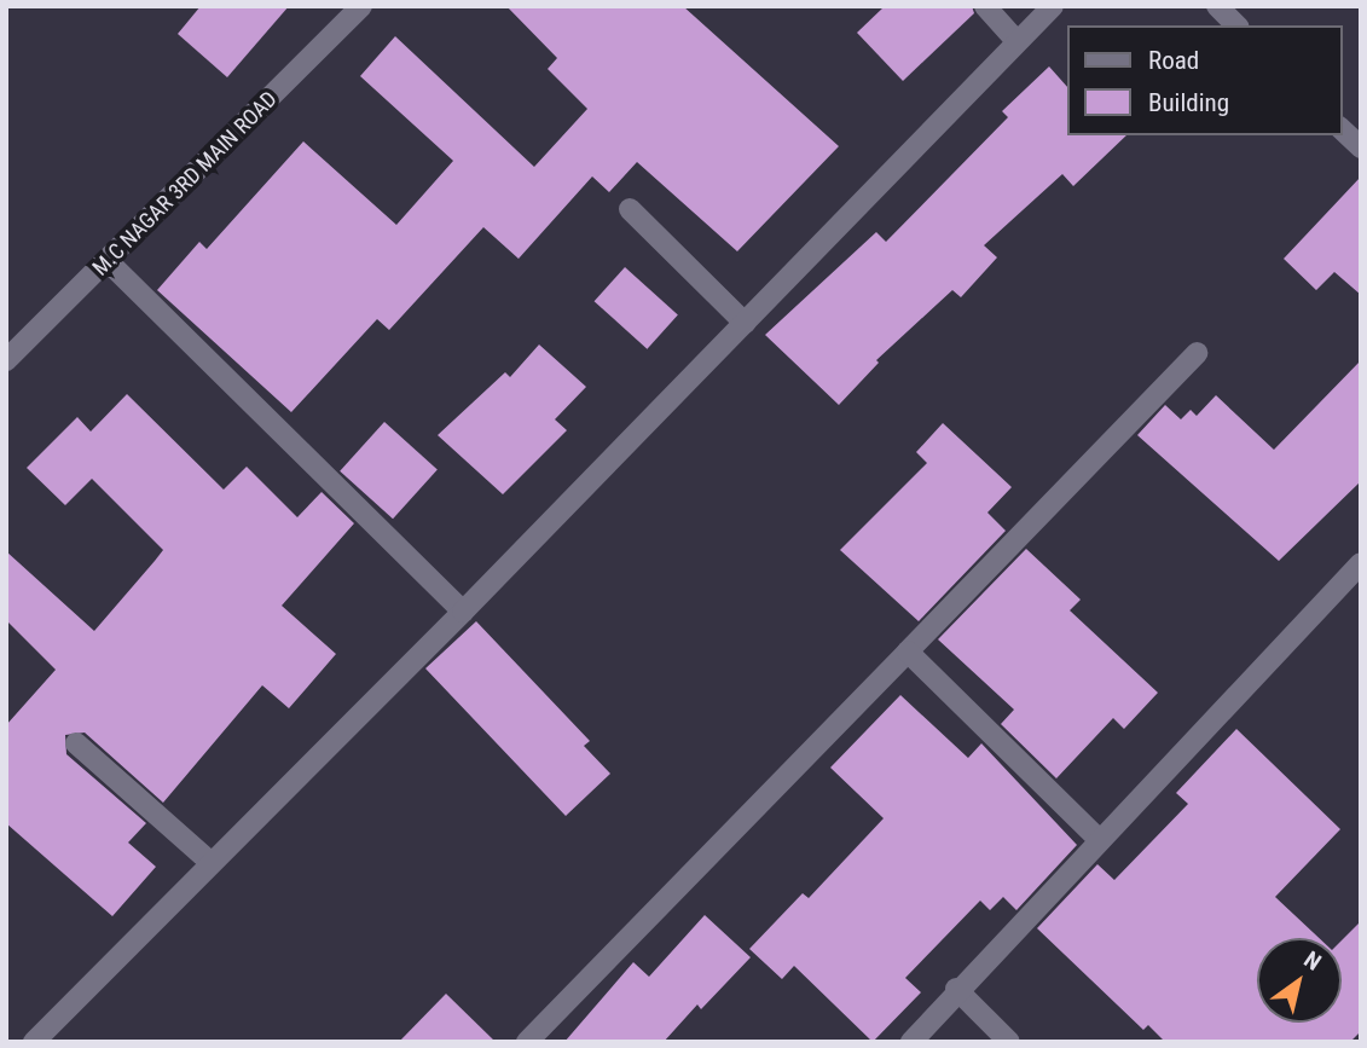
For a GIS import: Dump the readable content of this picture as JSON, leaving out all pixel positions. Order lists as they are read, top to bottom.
{
  "streets": {
    "street": ["M.C NAGAR 3RD MAIN ROAD"]
  },
  "legend": ["Road", "Building"],
  "north": "top right"
}
